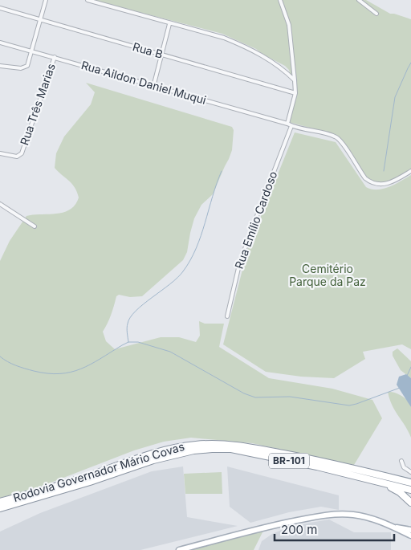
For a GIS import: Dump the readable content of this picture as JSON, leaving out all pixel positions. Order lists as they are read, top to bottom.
{
  "streets": {
    "highway": ["BR-101", "Rodovia Governador Mário Covas"],
    "street": [
      "Rua B",
      "Rua Aildon Daniel Muqui",
      "Rua Três Marias",
      "Rua Emílio Cardoso"
    ]
  },
  "crossings": [
    ["Rua Aildon Daniel Muqui", "Rua Três Marias"],
    ["Rua Aildon Daniel Muqui", "Rua Emílio Cardoso"]
  ],
  "parks": ["Cemitério Parque da Paz"],
  "scale_bar": "200 m"
}
